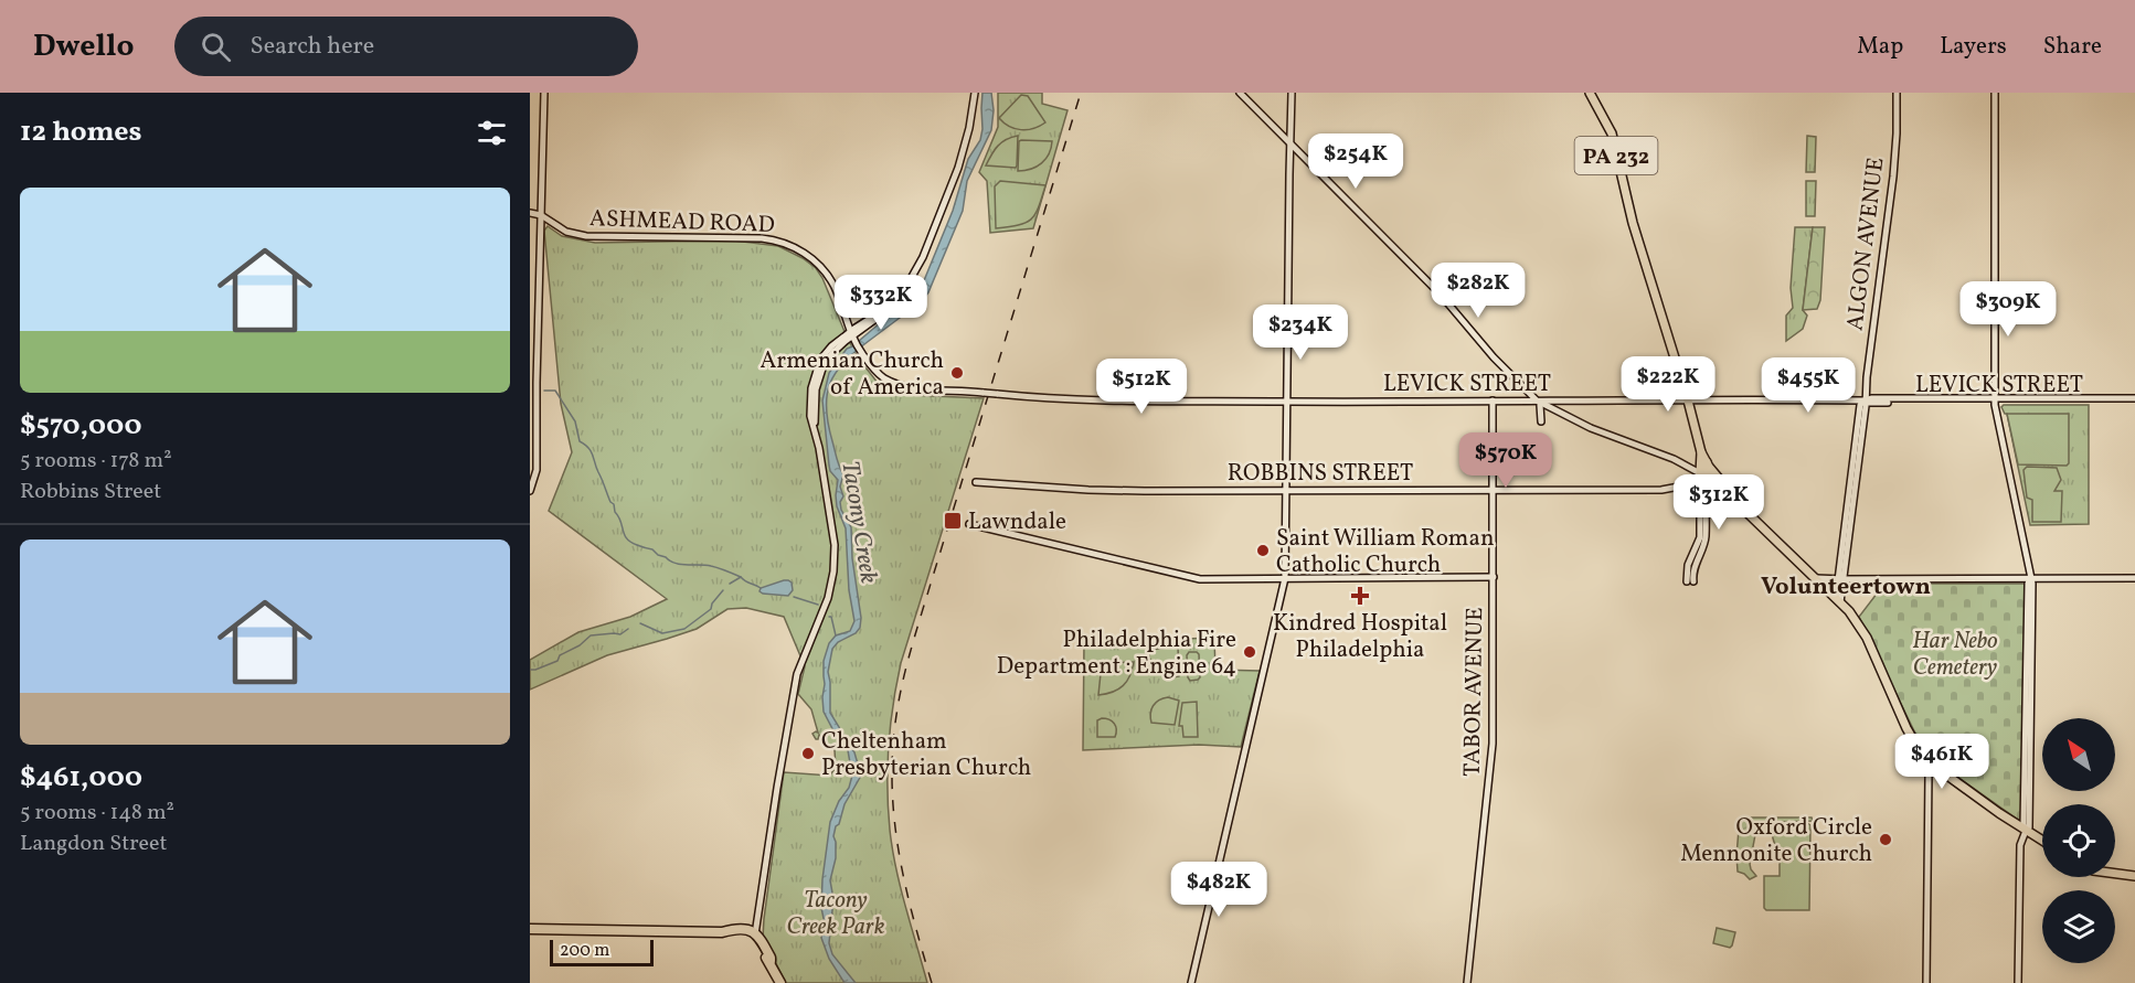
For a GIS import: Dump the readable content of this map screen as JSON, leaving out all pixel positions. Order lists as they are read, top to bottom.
{
  "streets": {
    "main road": ["PA 232"],
    "street": [
      "ASHMEAD ROAD",
      "ALGON AVENUE",
      "LEVICK STREET",
      "ROBBINS STREET",
      "TABOR AVENUE"
    ]
  },
  "crossings": [
    ["PA 232", "ALGON AVENUE"],
    ["PA 232", "LEVICK STREET"],
    ["PA 232", "ROBBINS STREET"],
    ["ASHMEAD ROAD", "LEVICK STREET"],
    ["ALGON AVENUE", "LEVICK STREET"],
    ["LEVICK STREET", "TABOR AVENUE"],
    ["ROBBINS STREET", "TABOR AVENUE"]
  ],
  "districts": ["Volunteertown"],
  "water": ["Tacony Creek"],
  "parks": ["Har Nebo Cemetery", "Tacony Creek Park"],
  "places": {
    "other": [
      "Armenian Church of America",
      "Saint William Roman Catholic Church",
      "Philadelphia Fire Department : Engine 64",
      "Cheltenham Presbyterian Church",
      "Oxford Circle Mennonite Church"
    ],
    "transit": ["Lawndale"],
    "health": ["Kindred Hospital Philadelphia"]
  },
  "scale_bar": "200 m",
  "north": "top left",
  "page": {
    "header": "Dwello",
    "search": "Search here",
    "nav": ["Map", "Layers", "Share"],
    "heading": "12 homes",
    "price": [
      "$254K",
      "$282K",
      "$332K",
      "$309K",
      "$234K",
      "$222K",
      "$455K",
      "$512K",
      "$570K",
      "$312K",
      "$461K",
      "$482K"
    ],
    "list": [
      {
        "name": "$570,000",
        "note": "5 rooms · 178 m² · Robbins Street"
      },
      {
        "name": "$461,000",
        "note": "5 rooms · 148 m² · Langdon Street"
      }
    ],
    "scale": "200 m"
  }
}
